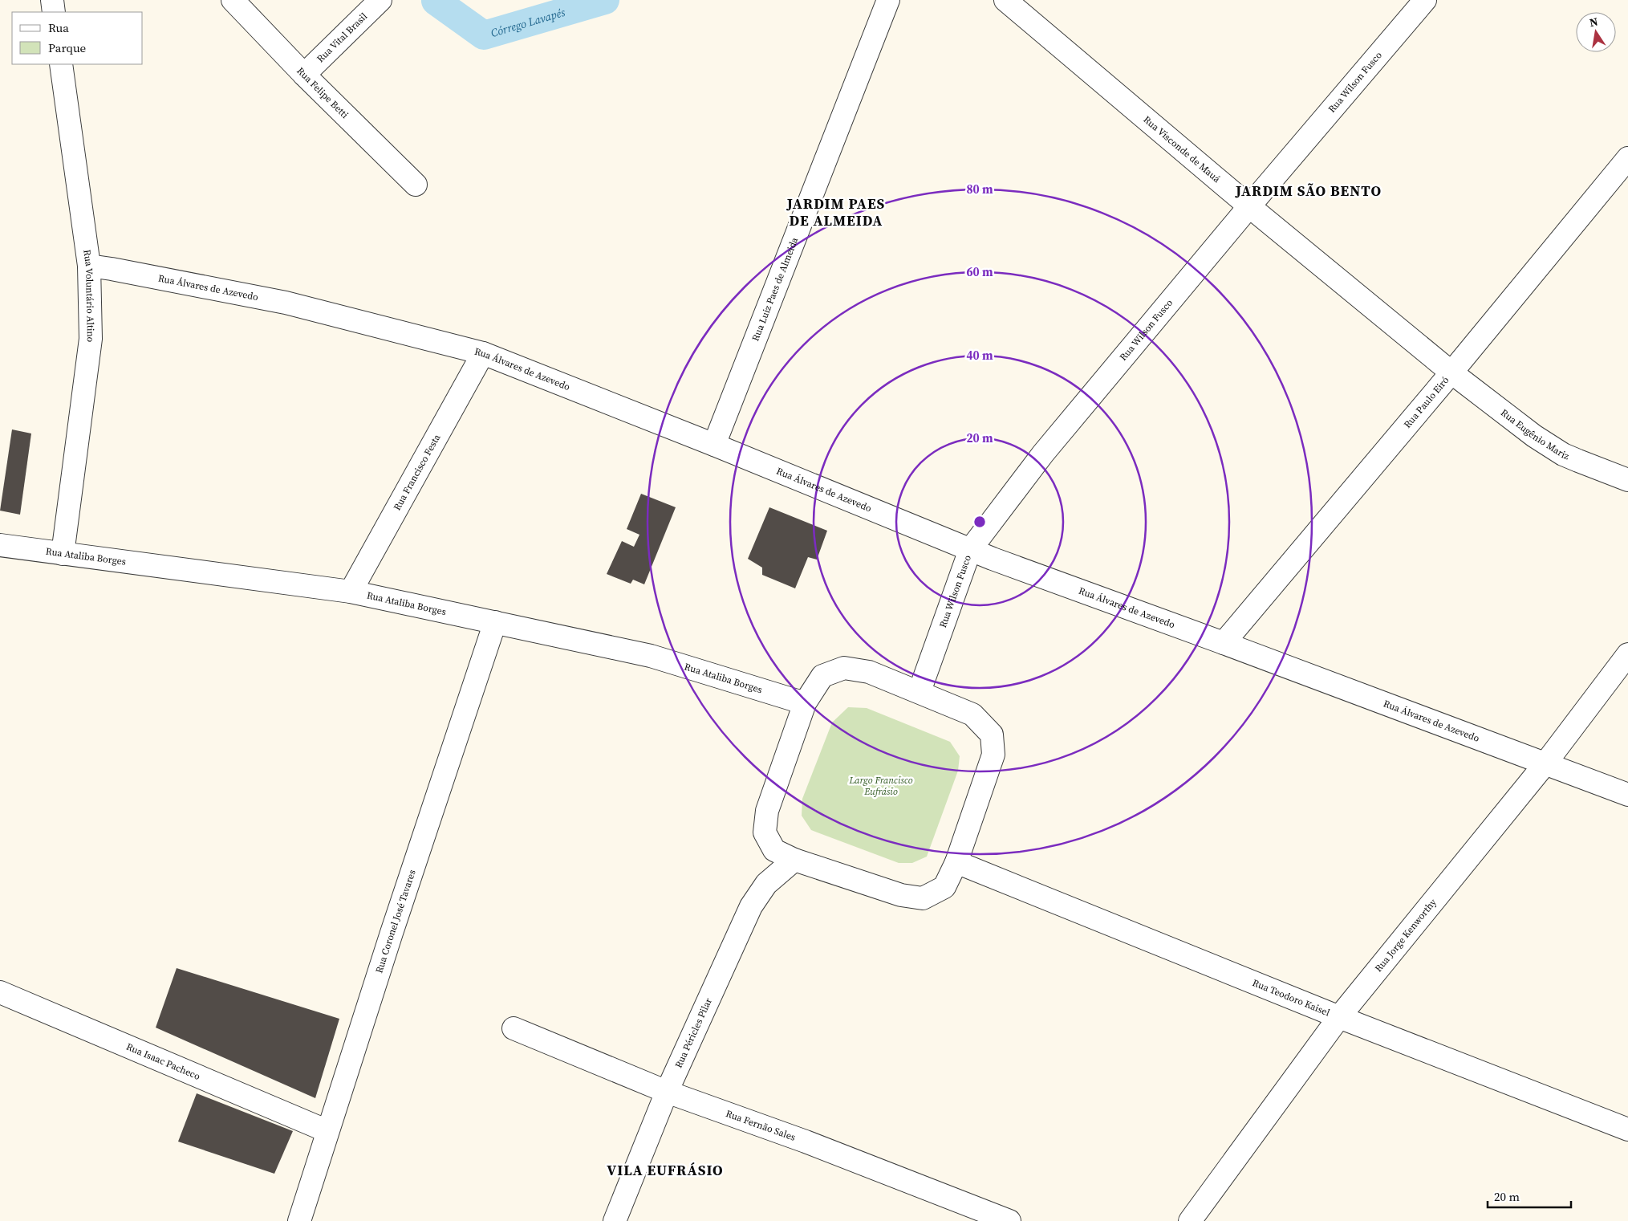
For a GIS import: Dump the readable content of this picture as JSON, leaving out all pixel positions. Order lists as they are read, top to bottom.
{
  "streets": {
    "street": [
      "Rua Vital Brasil",
      "Rua Wilson Fusco",
      "Rua Felipe Betti",
      "Rua Visconde de Mauá",
      "Rua Álvares de Azevedo",
      "Rua Luiz Paes de Almeida",
      "Rua Voluntário Altino",
      "Rua Paulo Eiró",
      "Rua Eugênio Mariz",
      "Rua Francisco Festa",
      "Rua Ataliba Borges",
      "Rua Coronel José Tavares",
      "Rua Jorge Kenworthy",
      "Rua Teodoro Kaisel",
      "Rua Péricles Pilar",
      "Rua Isaac Pacheco",
      "Rua Fernão Sales"
    ]
  },
  "crossings": [
    ["Rua Vital Brasil", "Rua Felipe Betti"],
    ["Rua Wilson Fusco", "Rua Visconde de Mauá"],
    ["Rua Wilson Fusco", "Rua Álvares de Azevedo"],
    ["Rua Visconde de Mauá", "Rua Paulo Eiró"],
    ["Rua Visconde de Mauá", "Rua Eugênio Mariz"],
    ["Rua Álvares de Azevedo", "Rua Luiz Paes de Almeida"],
    ["Rua Álvares de Azevedo", "Rua Voluntário Altino"],
    ["Rua Álvares de Azevedo", "Rua Paulo Eiró"],
    ["Rua Álvares de Azevedo", "Rua Francisco Festa"],
    ["Rua Álvares de Azevedo", "Rua Jorge Kenworthy"],
    ["Rua Voluntário Altino", "Rua Ataliba Borges"],
    ["Rua Paulo Eiró", "Rua Eugênio Mariz"],
    ["Rua Francisco Festa", "Rua Ataliba Borges"],
    ["Rua Ataliba Borges", "Rua Coronel José Tavares"],
    ["Rua Coronel José Tavares", "Rua Isaac Pacheco"],
    ["Rua Jorge Kenworthy", "Rua Teodoro Kaisel"],
    ["Rua Péricles Pilar", "Rua Fernão Sales"]
  ],
  "districts": ["JARDIM SÃO BENTO", "JARDIM PAES DE ALMEIDA", "VILA EUFRÁSIO"],
  "water": ["Córrego Lavapés"],
  "parks": ["Largo Francisco Eufrásio"],
  "legend": ["Rua", "Parque"],
  "scale_bar": "20 m",
  "north": "top",
  "rings": [
    "80 m",
    "60 m",
    "40 m",
    "20 m"
  ]
}
